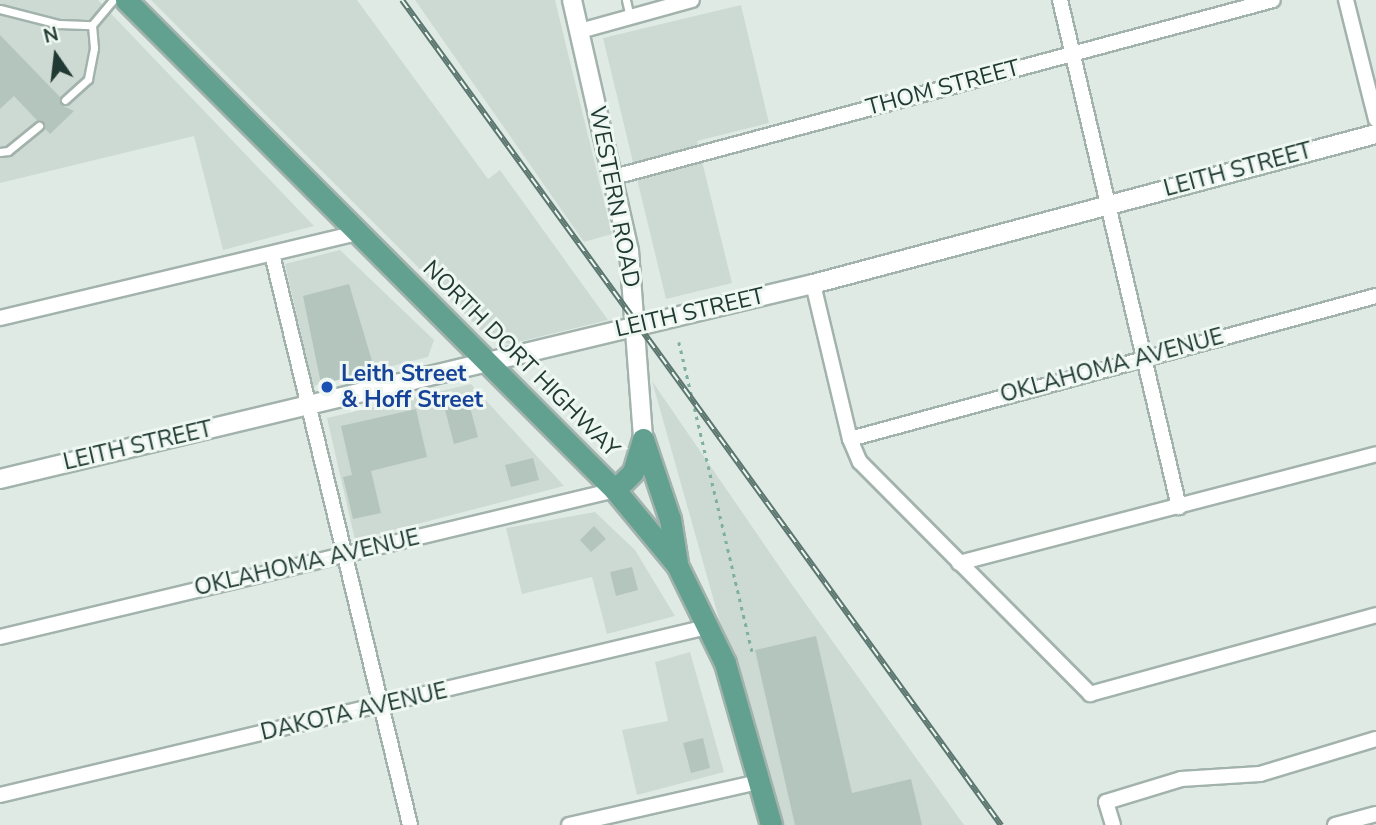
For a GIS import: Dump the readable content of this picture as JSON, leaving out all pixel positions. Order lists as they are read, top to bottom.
{
  "streets": {
    "main road": ["NORTH DORT HIGHWAY"],
    "street": [
      "THOM STREET",
      "LEITH STREET",
      "WESTERN ROAD",
      "OKLAHOMA AVENUE",
      "DAKOTA AVENUE"
    ]
  },
  "crossings": [
    ["THOM STREET", "WESTERN ROAD"],
    ["LEITH STREET", "WESTERN ROAD"],
    ["LEITH STREET", "NORTH DORT HIGHWAY"],
    ["NORTH DORT HIGHWAY", "OKLAHOMA AVENUE"],
    ["NORTH DORT HIGHWAY", "DAKOTA AVENUE"]
  ],
  "places": ["Leith Street & Hoff Street"],
  "north": "top"
}
